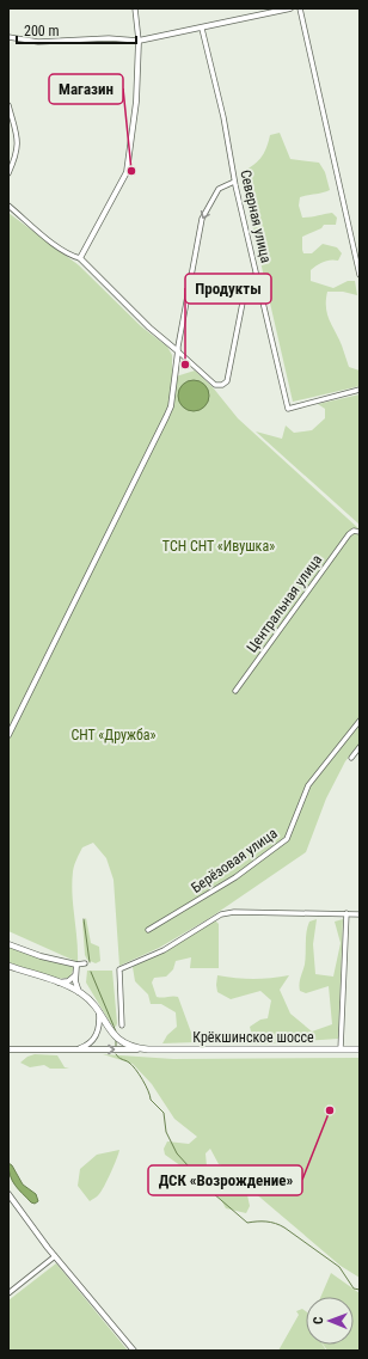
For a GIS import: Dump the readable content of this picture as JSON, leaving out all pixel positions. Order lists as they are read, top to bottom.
{
  "streets": {
    "main road": ["Крёкшинское шоссе"],
    "street": ["Северная улица", "Центральная улица", "Берёзовая улица"]
  },
  "parks": ["ТСН СНТ «Ивушка»", "СНТ «Дружба»"],
  "places": ["Магазин", "Продукты", "ДСК «Возрождение»"],
  "scale_bar": "200 m",
  "north": "left"
}
